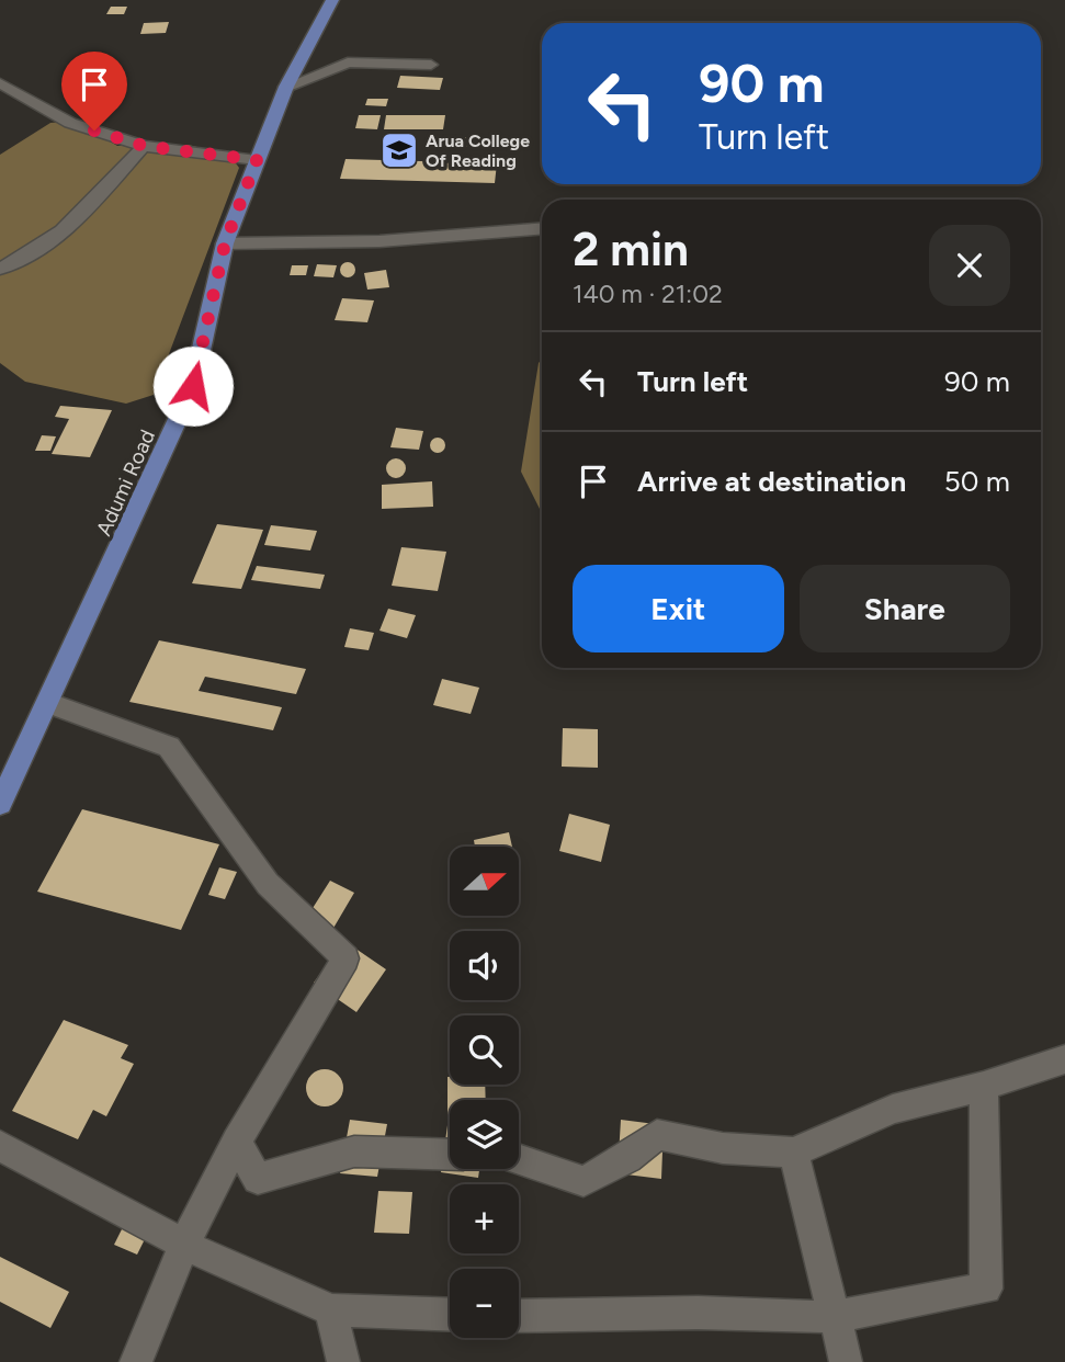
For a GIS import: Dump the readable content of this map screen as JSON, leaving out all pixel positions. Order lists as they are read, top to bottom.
{
  "streets": {
    "main road": ["Adumi Road"]
  },
  "places": {
    "school or university": ["Arua College Of Reading"]
  },
  "north": "right",
  "page": {
    "turn": ["90 m", "Turn left"],
    "heading": ["2 min", "140 m · 21:02"],
    "list": [
      {
        "name": "Turn left",
        "value": "90 m"
      },
      {
        "name": "Arrive at destination",
        "value": "50 m"
      }
    ],
    "buttons": ["Exit", "Share"],
    "map_buttons": ["+", "−"]
  }
}
